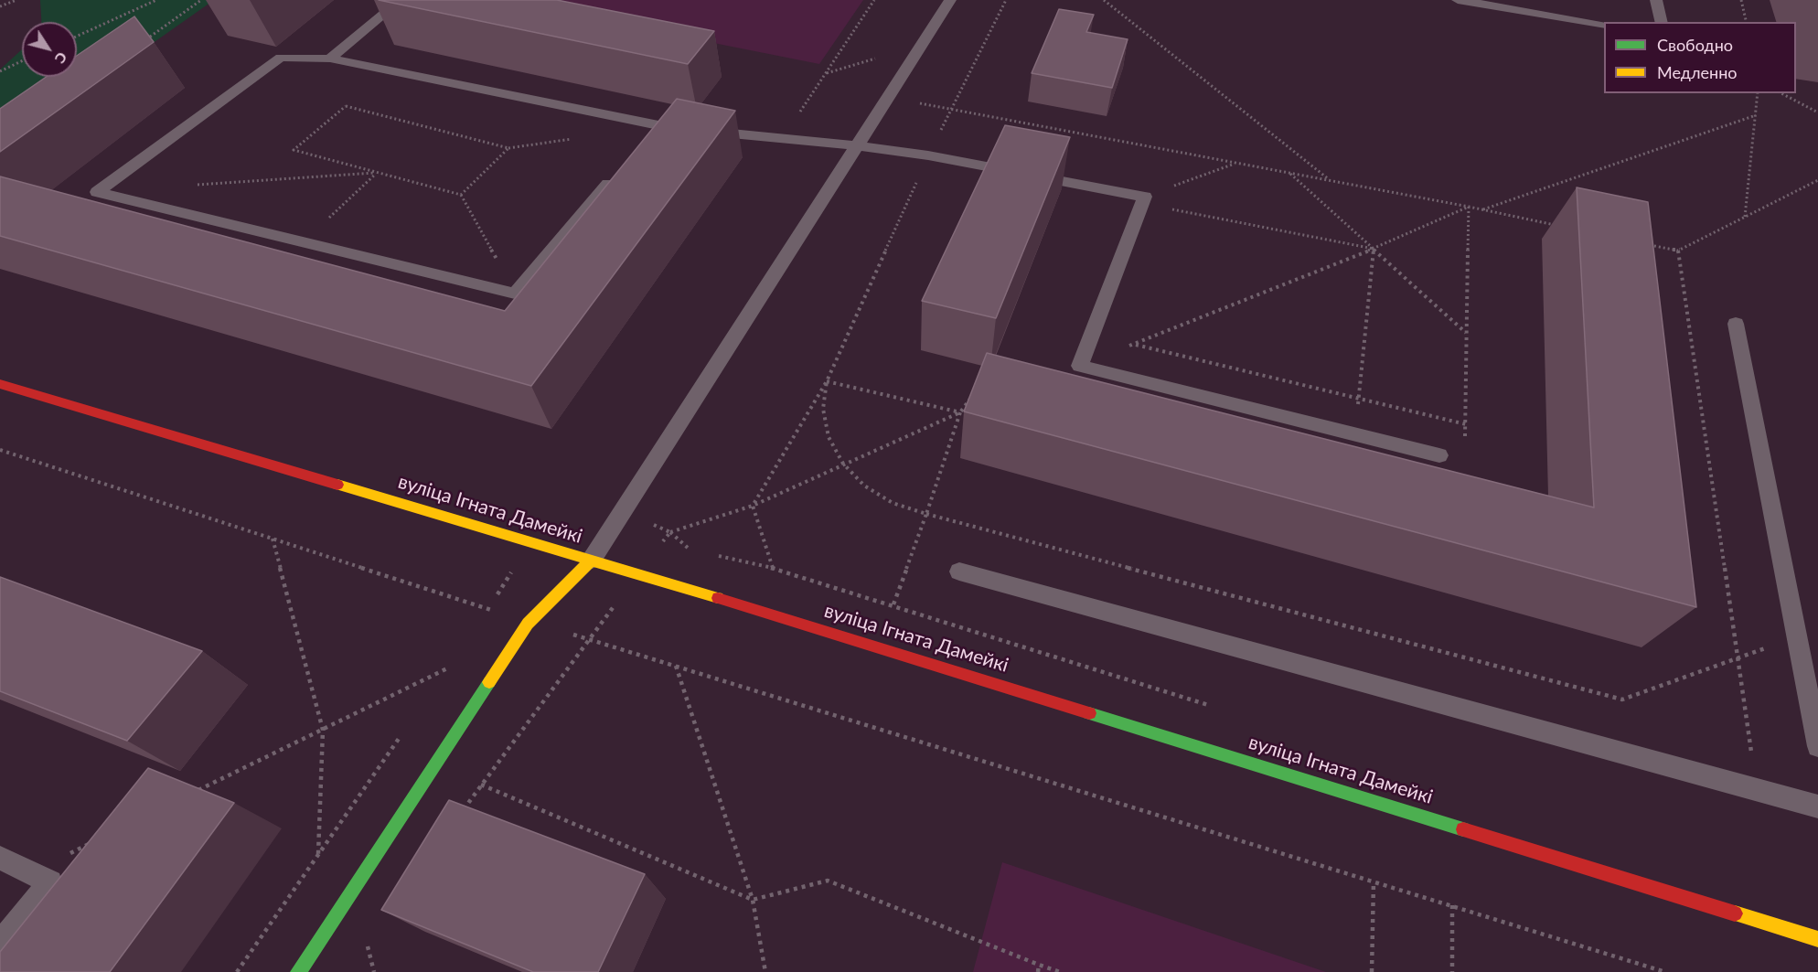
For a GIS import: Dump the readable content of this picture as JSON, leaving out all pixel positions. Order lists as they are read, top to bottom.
{
  "streets": {
    "street": ["вуліца Ігната Дамейкі"]
  },
  "legend": ["Свободно", "Медленно"],
  "north": "bottom right"
}
